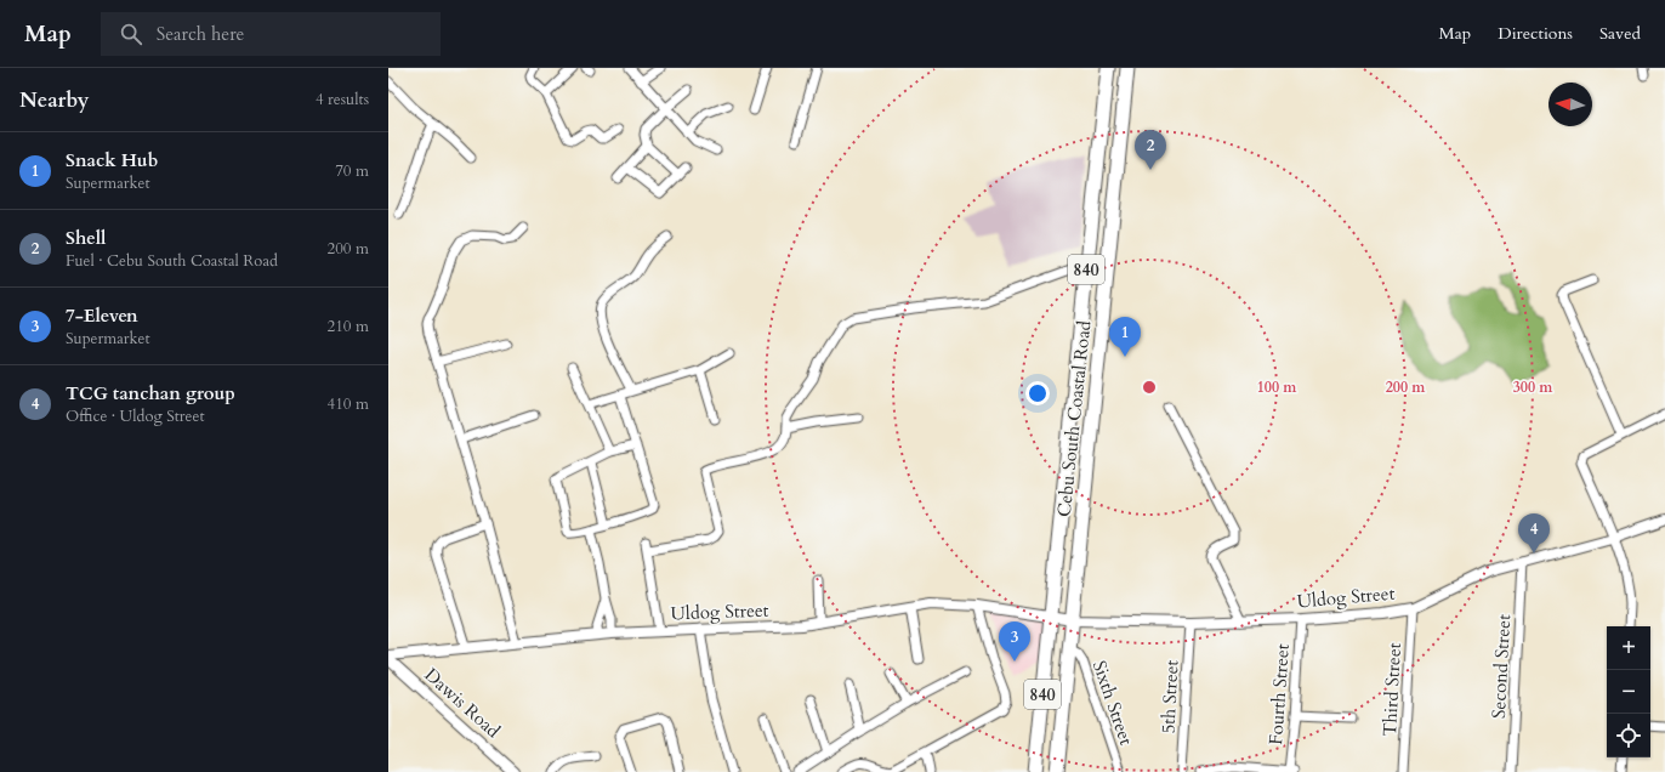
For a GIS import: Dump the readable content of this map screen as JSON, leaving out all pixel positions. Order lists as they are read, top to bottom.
{
  "streets": {
    "highway": ["840", "Cebu South Coastal Road"],
    "street": [
      "Uldog Street",
      "Second Street",
      "Third Street",
      "Fourth Street",
      "5th Street",
      "Dawis Road",
      "Sixth Street"
    ]
  },
  "crossings": [
    ["Cebu South Coastal Road", "Uldog Street"],
    ["Cebu South Coastal Road", "Sixth Street"],
    ["Uldog Street", "Second Street"],
    ["Uldog Street", "Third Street"],
    ["Uldog Street", "Fourth Street"],
    ["Uldog Street", "5th Street"]
  ],
  "north": "left",
  "page": {
    "header": "Map",
    "search": "Search here",
    "nav": ["Map", "Directions", "Saved"],
    "heading": ["Nearby", "4 results"],
    "pins": [
      "2",
      "1",
      "4",
      "3"
    ],
    "list": [
      {
        "mark": "1",
        "name": "Snack Hub",
        "note": "Supermarket",
        "value": "70 m"
      },
      {
        "mark": "2",
        "name": "Shell",
        "note": "Fuel · Cebu South Coastal Road",
        "value": "200 m"
      },
      {
        "mark": "3",
        "name": "7-Eleven",
        "note": "Supermarket",
        "value": "210 m"
      },
      {
        "mark": "4",
        "name": "TCG tanchan group",
        "note": "Office · Uldog Street",
        "value": "410 m"
      }
    ],
    "map_buttons": ["+", "−"]
  },
  "rings": ["100 m", "200 m", "300 m"]
}
